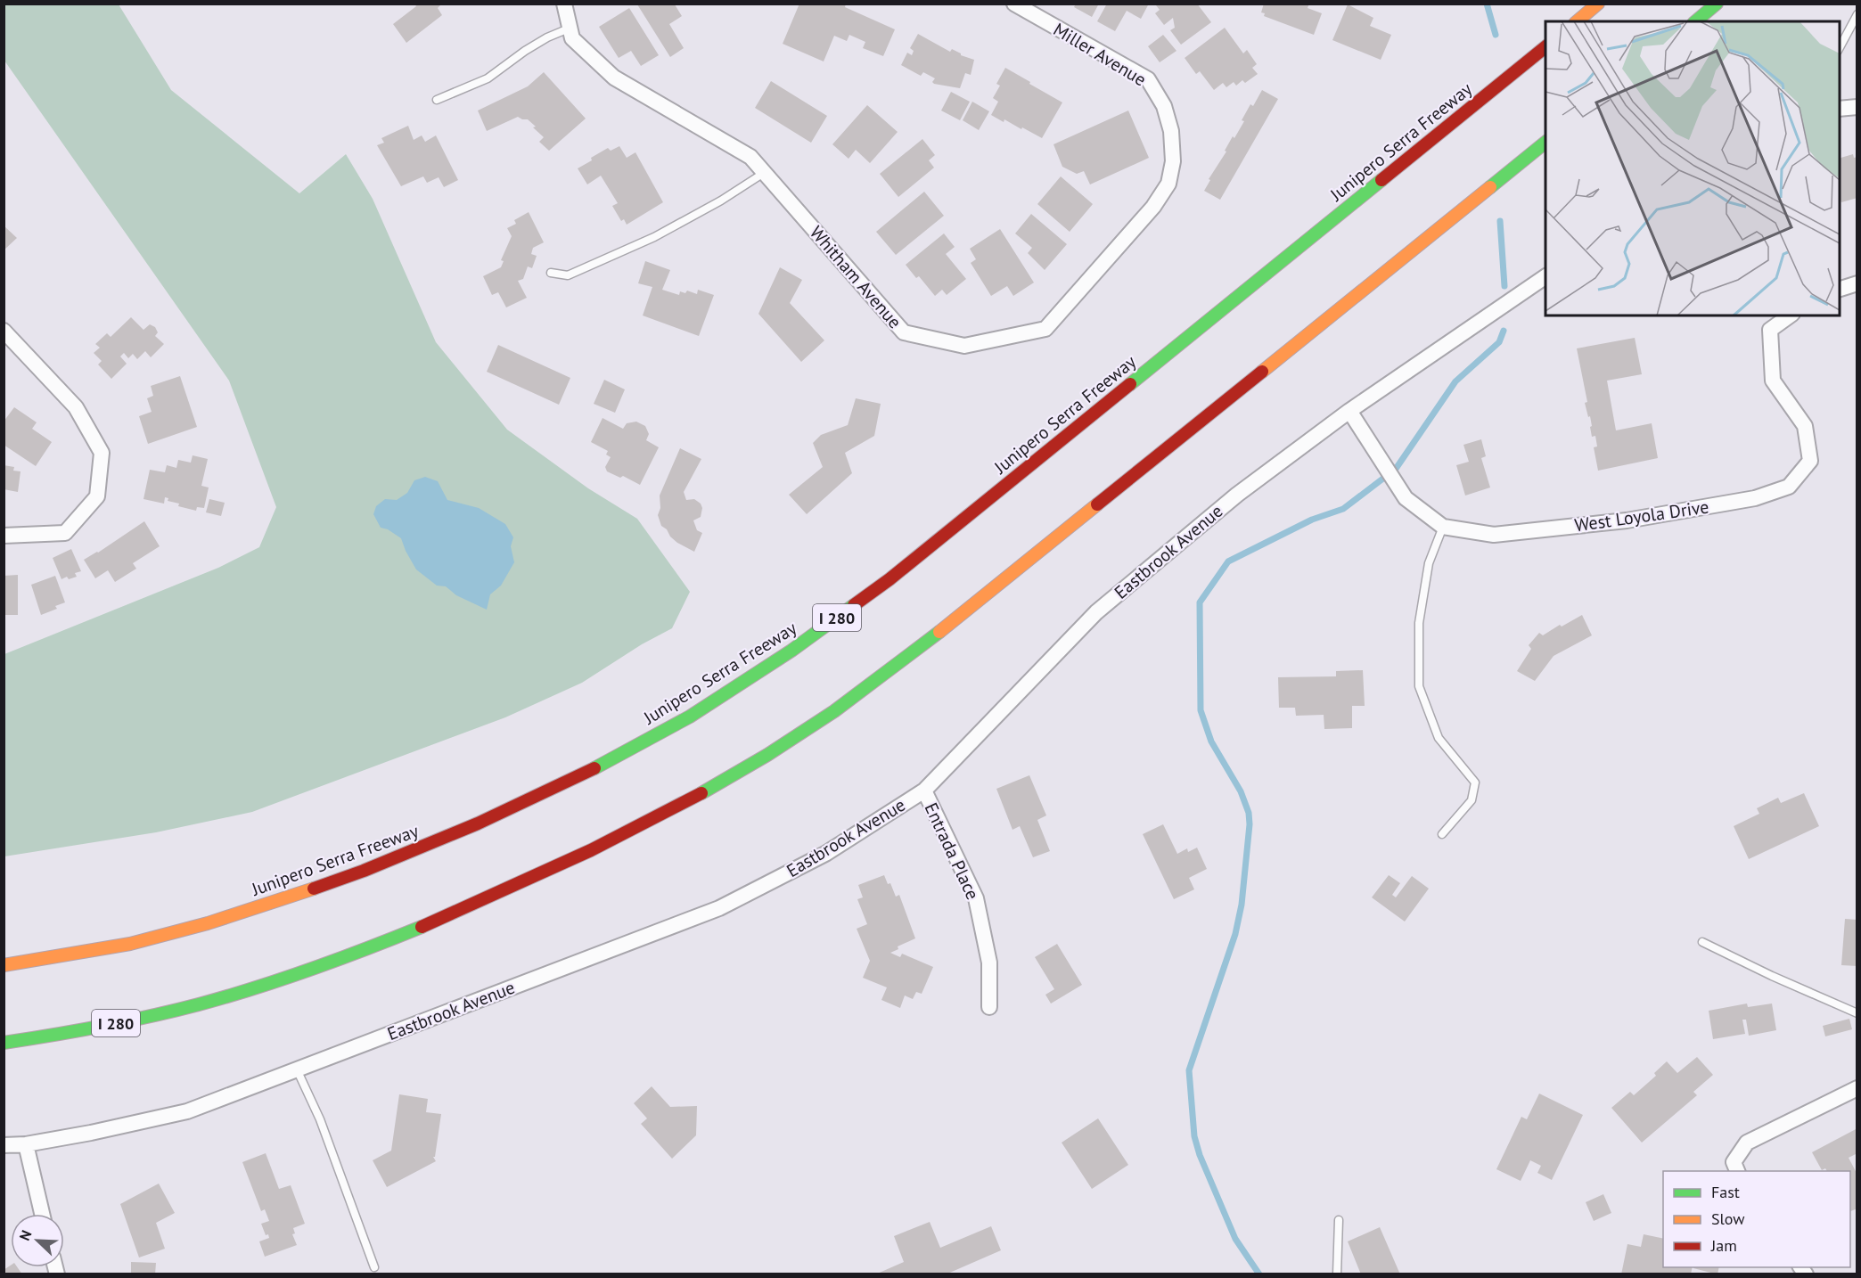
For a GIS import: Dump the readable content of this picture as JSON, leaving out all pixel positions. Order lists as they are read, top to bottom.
{
  "streets": {
    "highway": ["Junipero Serra Freeway", "I 280"],
    "street": [
      "Miller Avenue",
      "Whitham Avenue",
      "West Loyola Drive",
      "Eastbrook Avenue",
      "Entrada Place"
    ]
  },
  "crossings": [
    ["Miller Avenue", "Whitham Avenue"],
    ["West Loyola Drive", "Eastbrook Avenue"],
    ["Eastbrook Avenue", "Entrada Place"]
  ],
  "legend": ["Fast", "Slow", "Jam"],
  "north": "top left"
}
